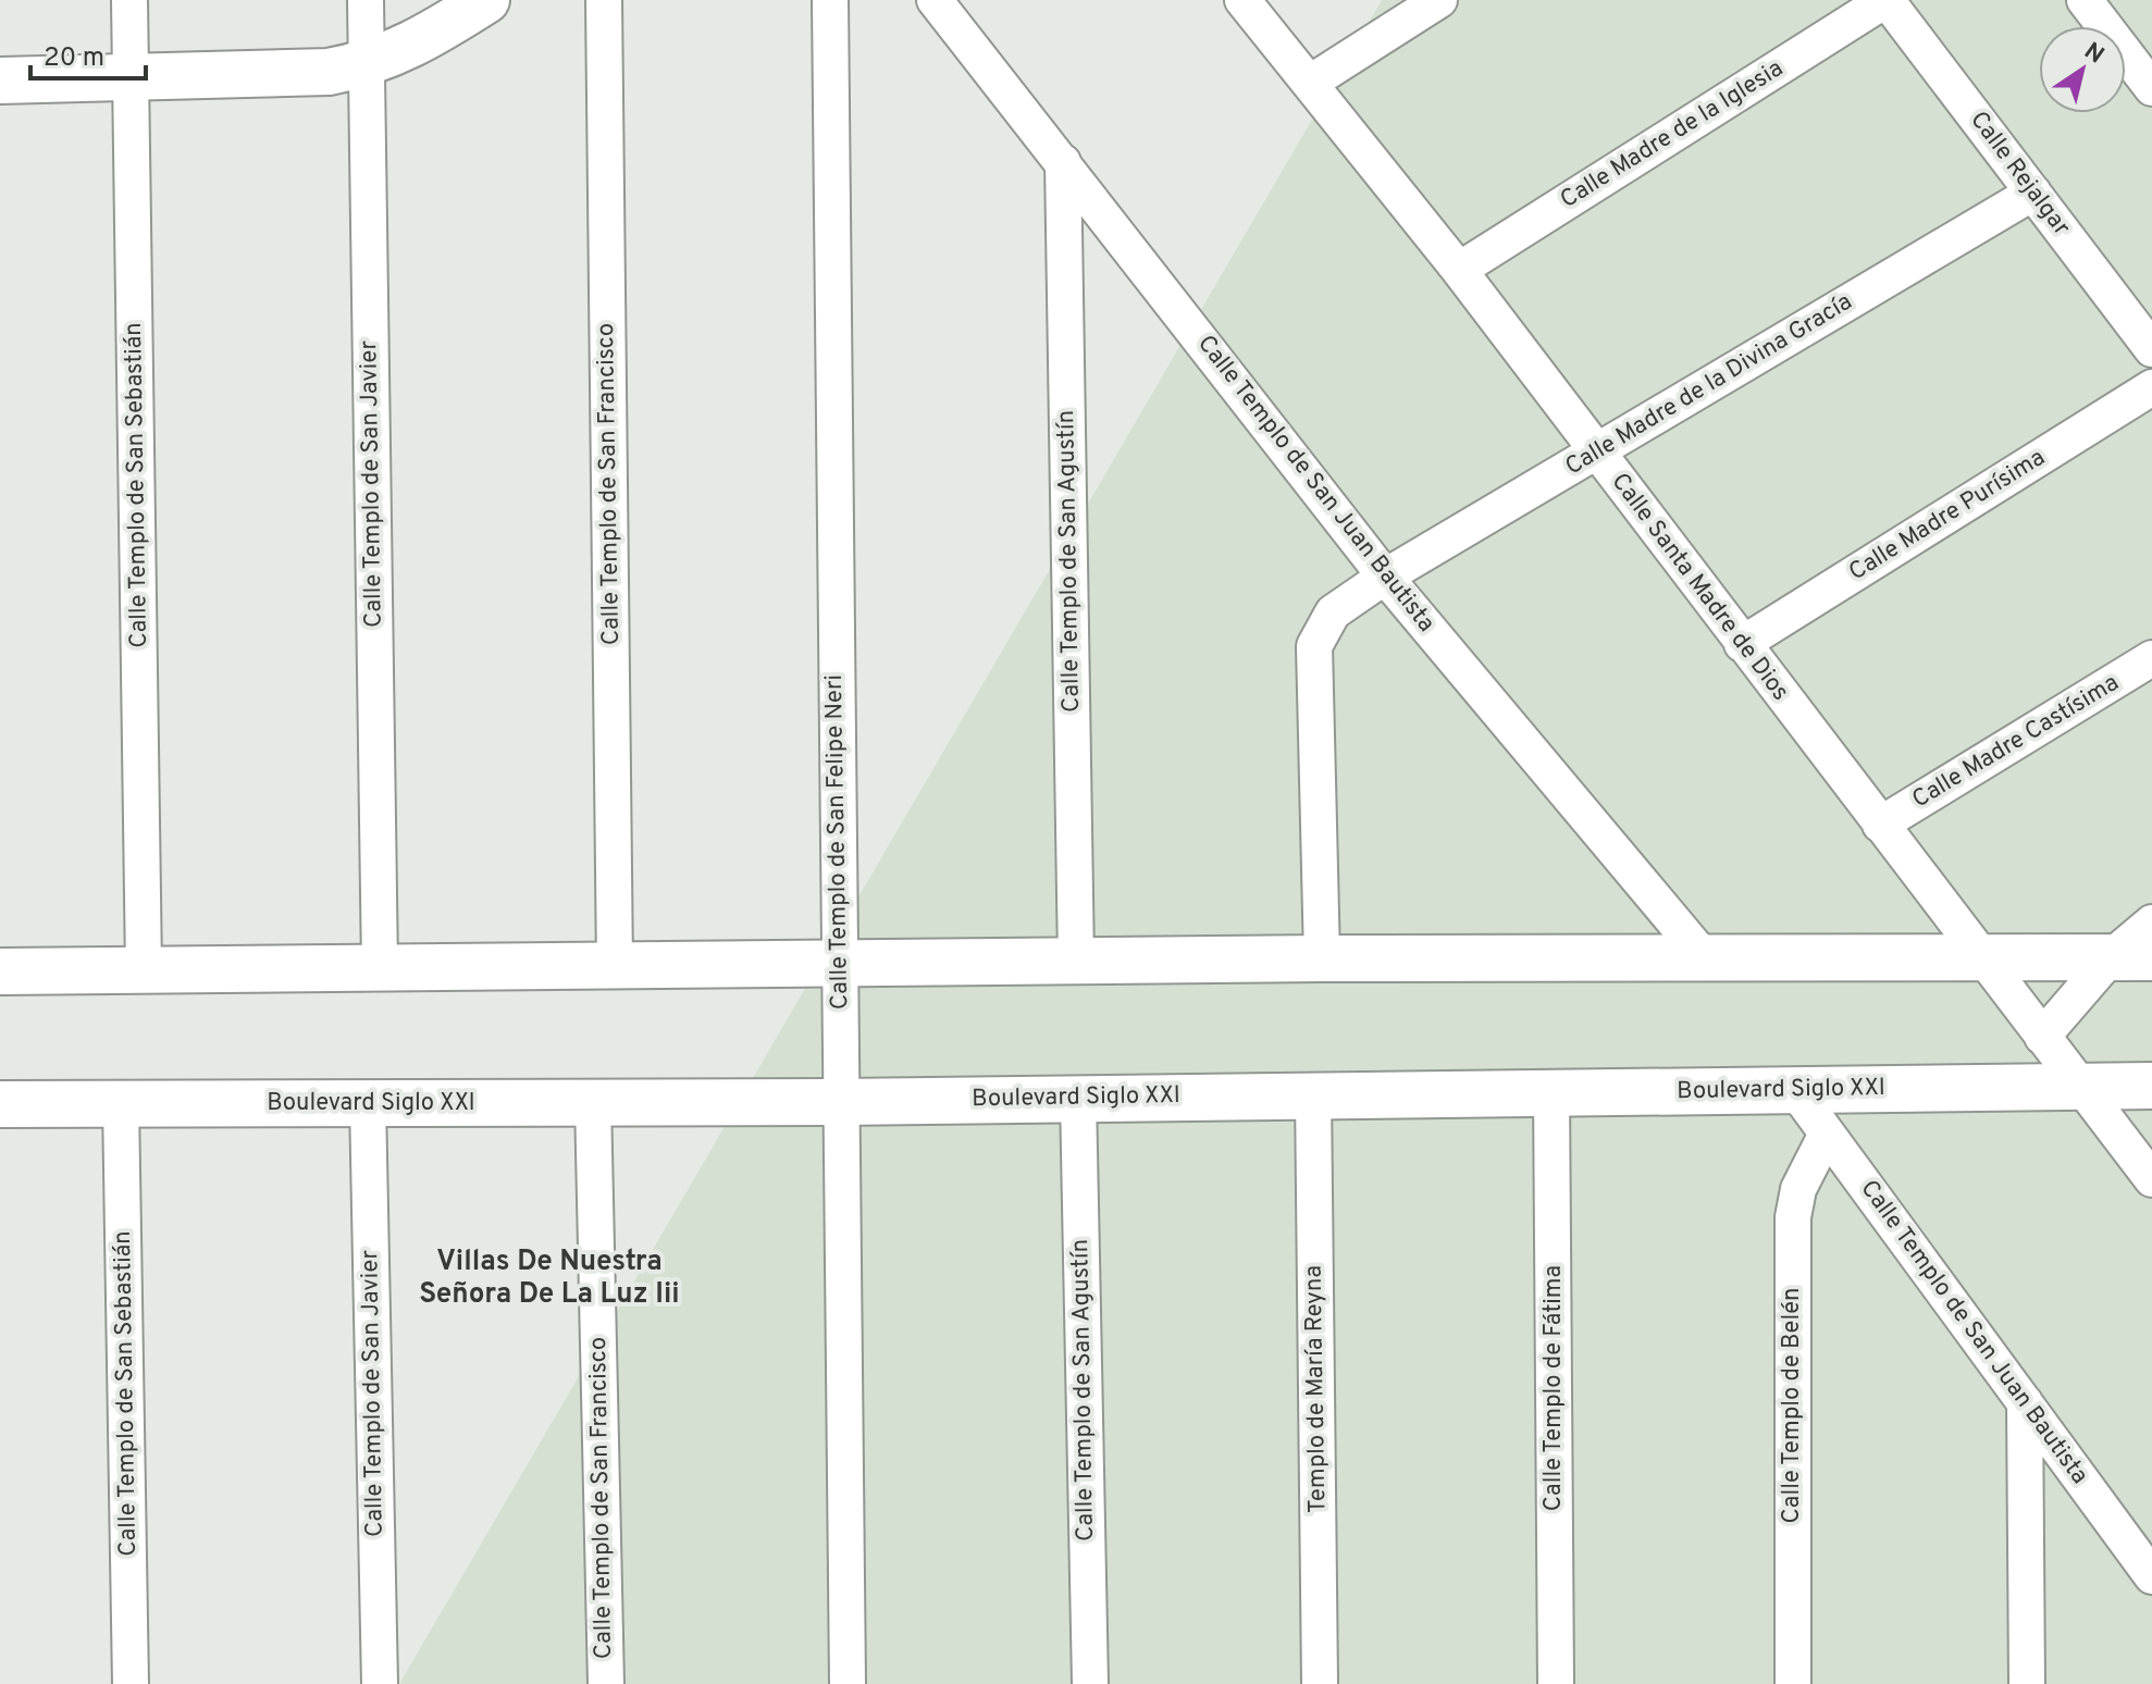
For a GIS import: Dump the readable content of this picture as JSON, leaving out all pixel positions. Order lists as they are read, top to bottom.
{
  "streets": {
    "street": [
      "Calle Madre de la Iglesia",
      "Calle Rejalgar",
      "Calle Madre de la Divina Gracía",
      "Calle Templo de San Javier",
      "Calle Templo de San Francisco",
      "Calle Templo de San Juan Bautista",
      "Calle Templo de San Sebastián",
      "Calle Madre Purísima",
      "Calle Templo de San Agustín",
      "Calle Santa Madre de Dios",
      "Calle Madre Castísima",
      "Calle Templo de San Felipe Neri",
      "Boulevard Siglo XXI",
      "Calle Templo de Fátima",
      "Templo de María Reyna",
      "Calle Templo de Belén"
    ]
  },
  "crossings": [
    ["Calle Madre de la Iglesia", "Calle Rejalgar"],
    ["Calle Madre de la Iglesia", "Calle Santa Madre de Dios"],
    ["Calle Rejalgar", "Calle Madre de la Divina Gracía"],
    ["Calle Madre de la Divina Gracía", "Calle Templo de San Juan Bautista"],
    ["Calle Madre de la Divina Gracía", "Calle Santa Madre de Dios"],
    ["Calle Templo de San Javier", "Boulevard Siglo XXI"],
    ["Calle Templo de San Francisco", "Boulevard Siglo XXI"],
    ["Calle Templo de San Juan Bautista", "Calle Templo de San Agustín"],
    ["Calle Templo de San Juan Bautista", "Boulevard Siglo XXI"],
    ["Calle Templo de San Juan Bautista", "Calle Templo de Belén"],
    ["Calle Templo de San Sebastián", "Boulevard Siglo XXI"],
    ["Calle Madre Purísima", "Calle Santa Madre de Dios"],
    ["Calle Templo de San Agustín", "Boulevard Siglo XXI"],
    ["Calle Santa Madre de Dios", "Calle Madre Castísima"],
    ["Calle Santa Madre de Dios", "Boulevard Siglo XXI"],
    ["Calle Templo de San Felipe Neri", "Boulevard Siglo XXI"],
    ["Boulevard Siglo XXI", "Calle Templo de Fátima"],
    ["Boulevard Siglo XXI", "Templo de María Reyna"]
  ],
  "districts": ["Villas De Nuestra Señora De La Luz Iii"],
  "scale_bar": "20 m",
  "north": "top right"
}
